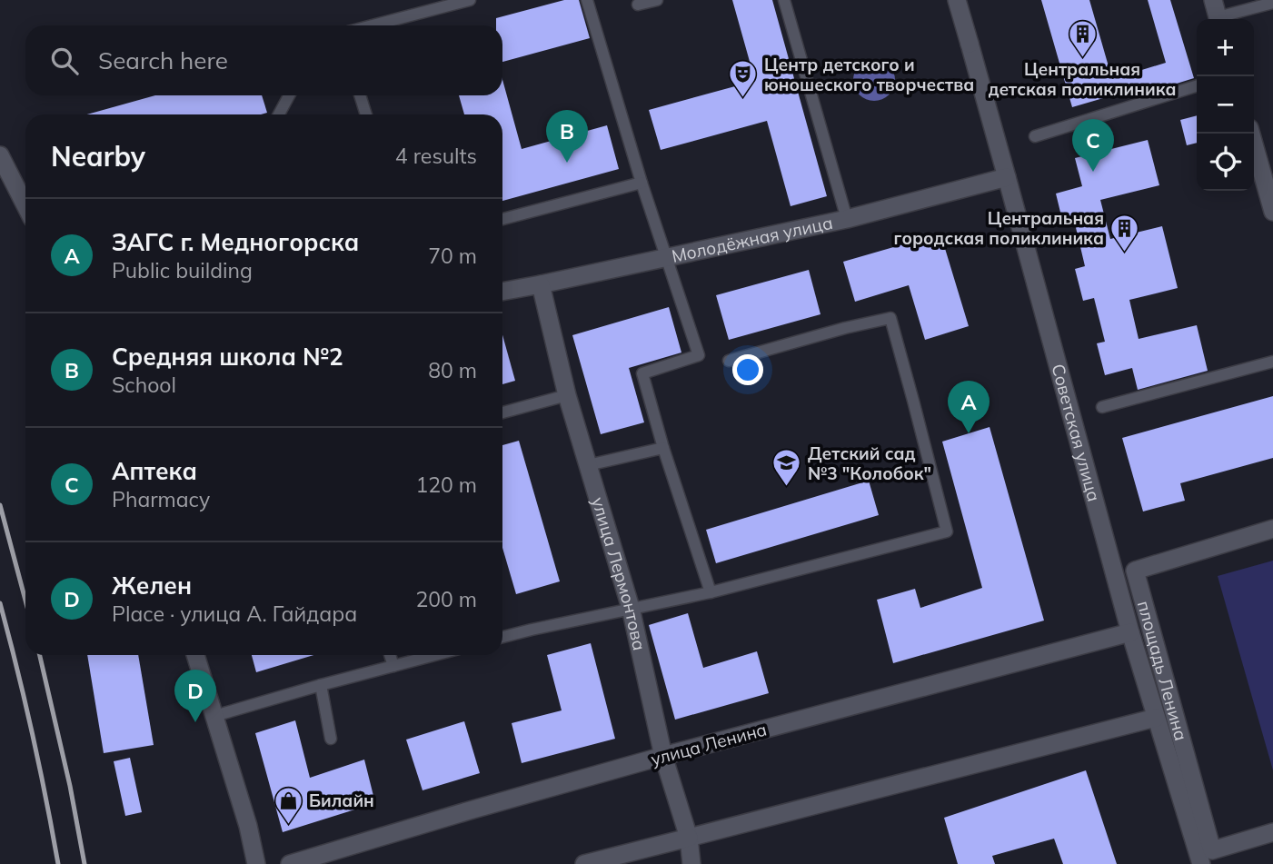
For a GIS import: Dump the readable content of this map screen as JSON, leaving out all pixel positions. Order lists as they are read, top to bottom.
{
  "streets": {
    "street": [
      "Молодёжная улица",
      "Советская улица",
      "улица Лермонтова",
      "площадь Ленина",
      "улица Ленина"
    ]
  },
  "crossings": [
    ["Молодёжная улица", "Советская улица"],
    ["Молодёжная улица", "улица Лермонтова"],
    ["Советская улица", "улица Ленина"],
    ["улица Лермонтова", "улица Ленина"]
  ],
  "places": {
    "building": ["Центральная детская поликлиника", "Центральная городская поликлиника"],
    "theatre": ["Центр детского и юношеского творчества"],
    "school or university": ["Детский сад №3 \"Колобок\""],
    "shop": ["Билайн"]
  },
  "page": {
    "map_buttons": ["+", "−"],
    "search": "Search here",
    "pins": [
      "B",
      "C",
      "A",
      "D"
    ],
    "heading": ["Nearby", "4 results"],
    "list": [
      {
        "mark": "A",
        "name": "ЗАГС г. Медногорска",
        "note": "Public building",
        "value": "70 m"
      },
      {
        "mark": "B",
        "name": "Средняя школа №2",
        "note": "School",
        "value": "80 m"
      },
      {
        "mark": "C",
        "name": "Аптека",
        "note": "Pharmacy",
        "value": "120 m"
      },
      {
        "mark": "D",
        "name": "Желен",
        "note": "Place · улица А. Гайдара",
        "value": "200 m"
      }
    ]
  }
}
